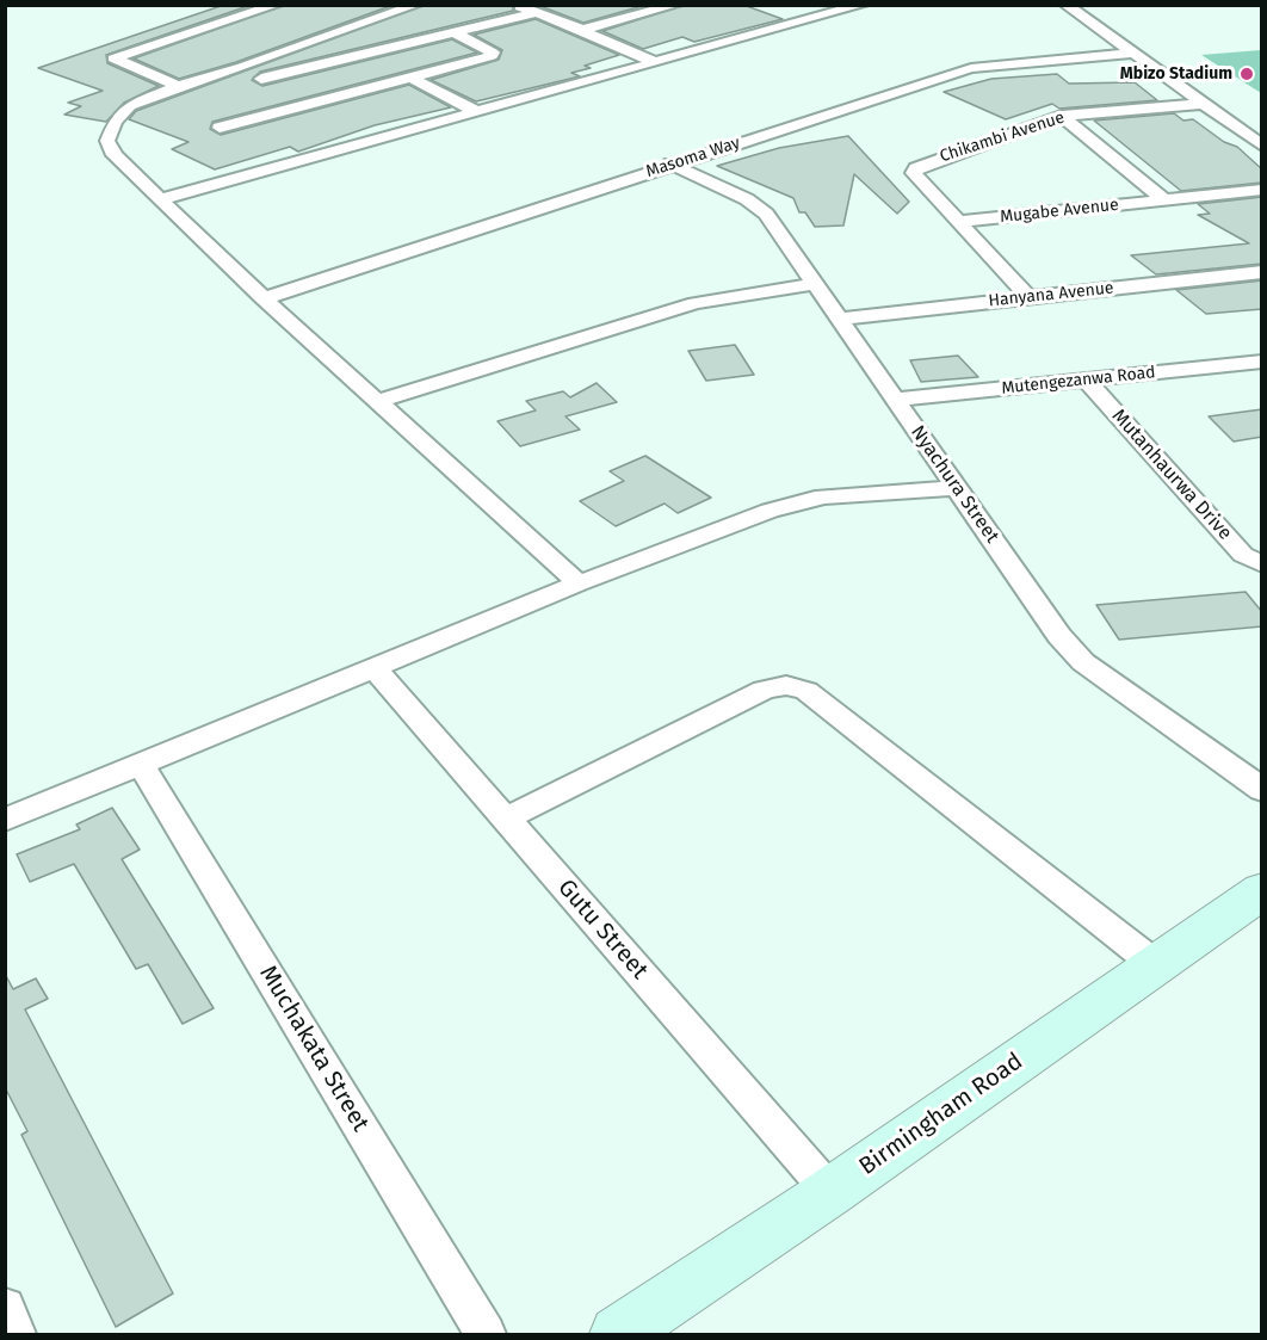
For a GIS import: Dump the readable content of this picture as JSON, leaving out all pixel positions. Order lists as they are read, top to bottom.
{
  "streets": {
    "street": [
      "Chikambi Avenue",
      "Masoma Way",
      "Mugabe Avenue",
      "Hanyana Avenue",
      "Mutengezanwa Road",
      "Mutanhaurwa Drive",
      "Nyachura Street",
      "Gutu Street",
      "Muchakata Street",
      "Birmingham Road"
    ]
  },
  "crossings": [
    ["Chikambi Avenue", "Mugabe Avenue"],
    ["Masoma Way", "Nyachura Street"],
    ["Mugabe Avenue", "Hanyana Avenue"],
    ["Hanyana Avenue", "Nyachura Street"],
    ["Mutengezanwa Road", "Mutanhaurwa Drive"],
    ["Mutengezanwa Road", "Nyachura Street"],
    ["Gutu Street", "Birmingham Road"]
  ],
  "places": ["Mbizo Stadium"]
}
